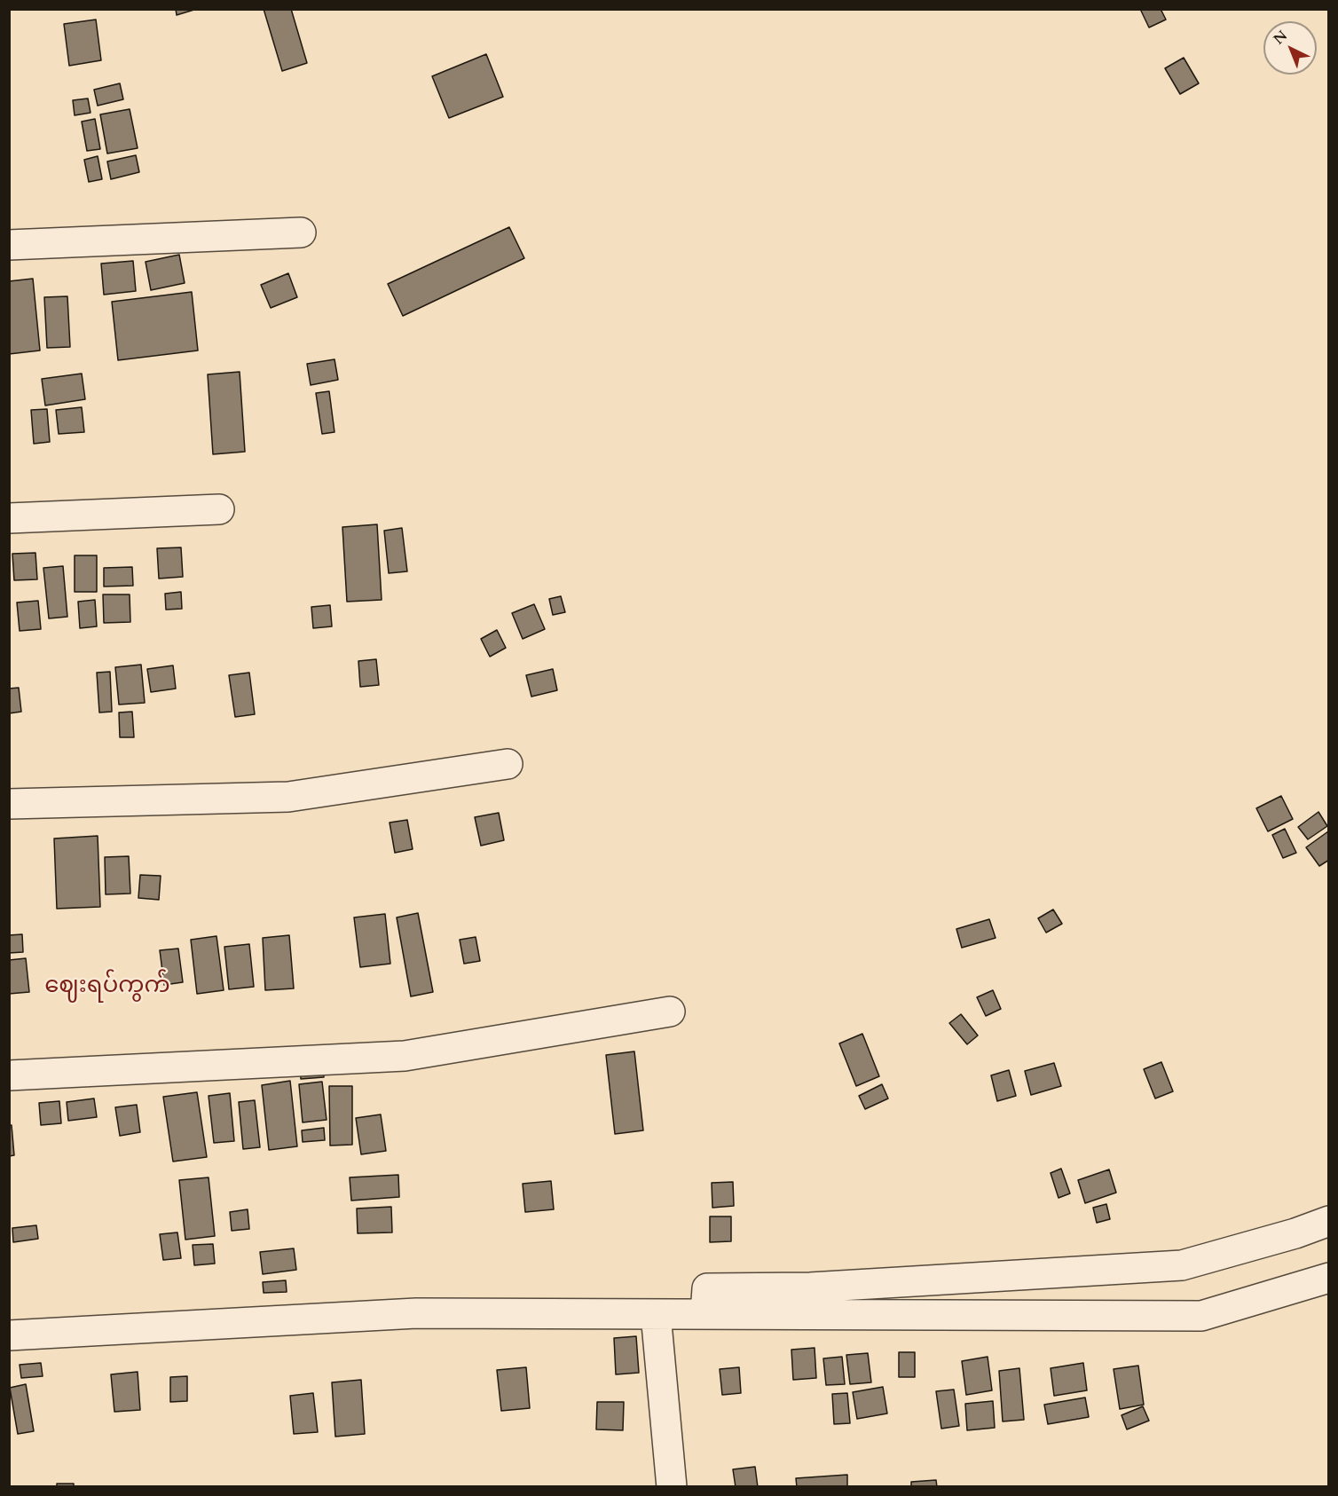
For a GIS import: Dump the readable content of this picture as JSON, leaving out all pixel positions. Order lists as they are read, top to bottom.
{
  "districts": ["ဈေးရပ်ကွက်"],
  "north": "top left"
}
